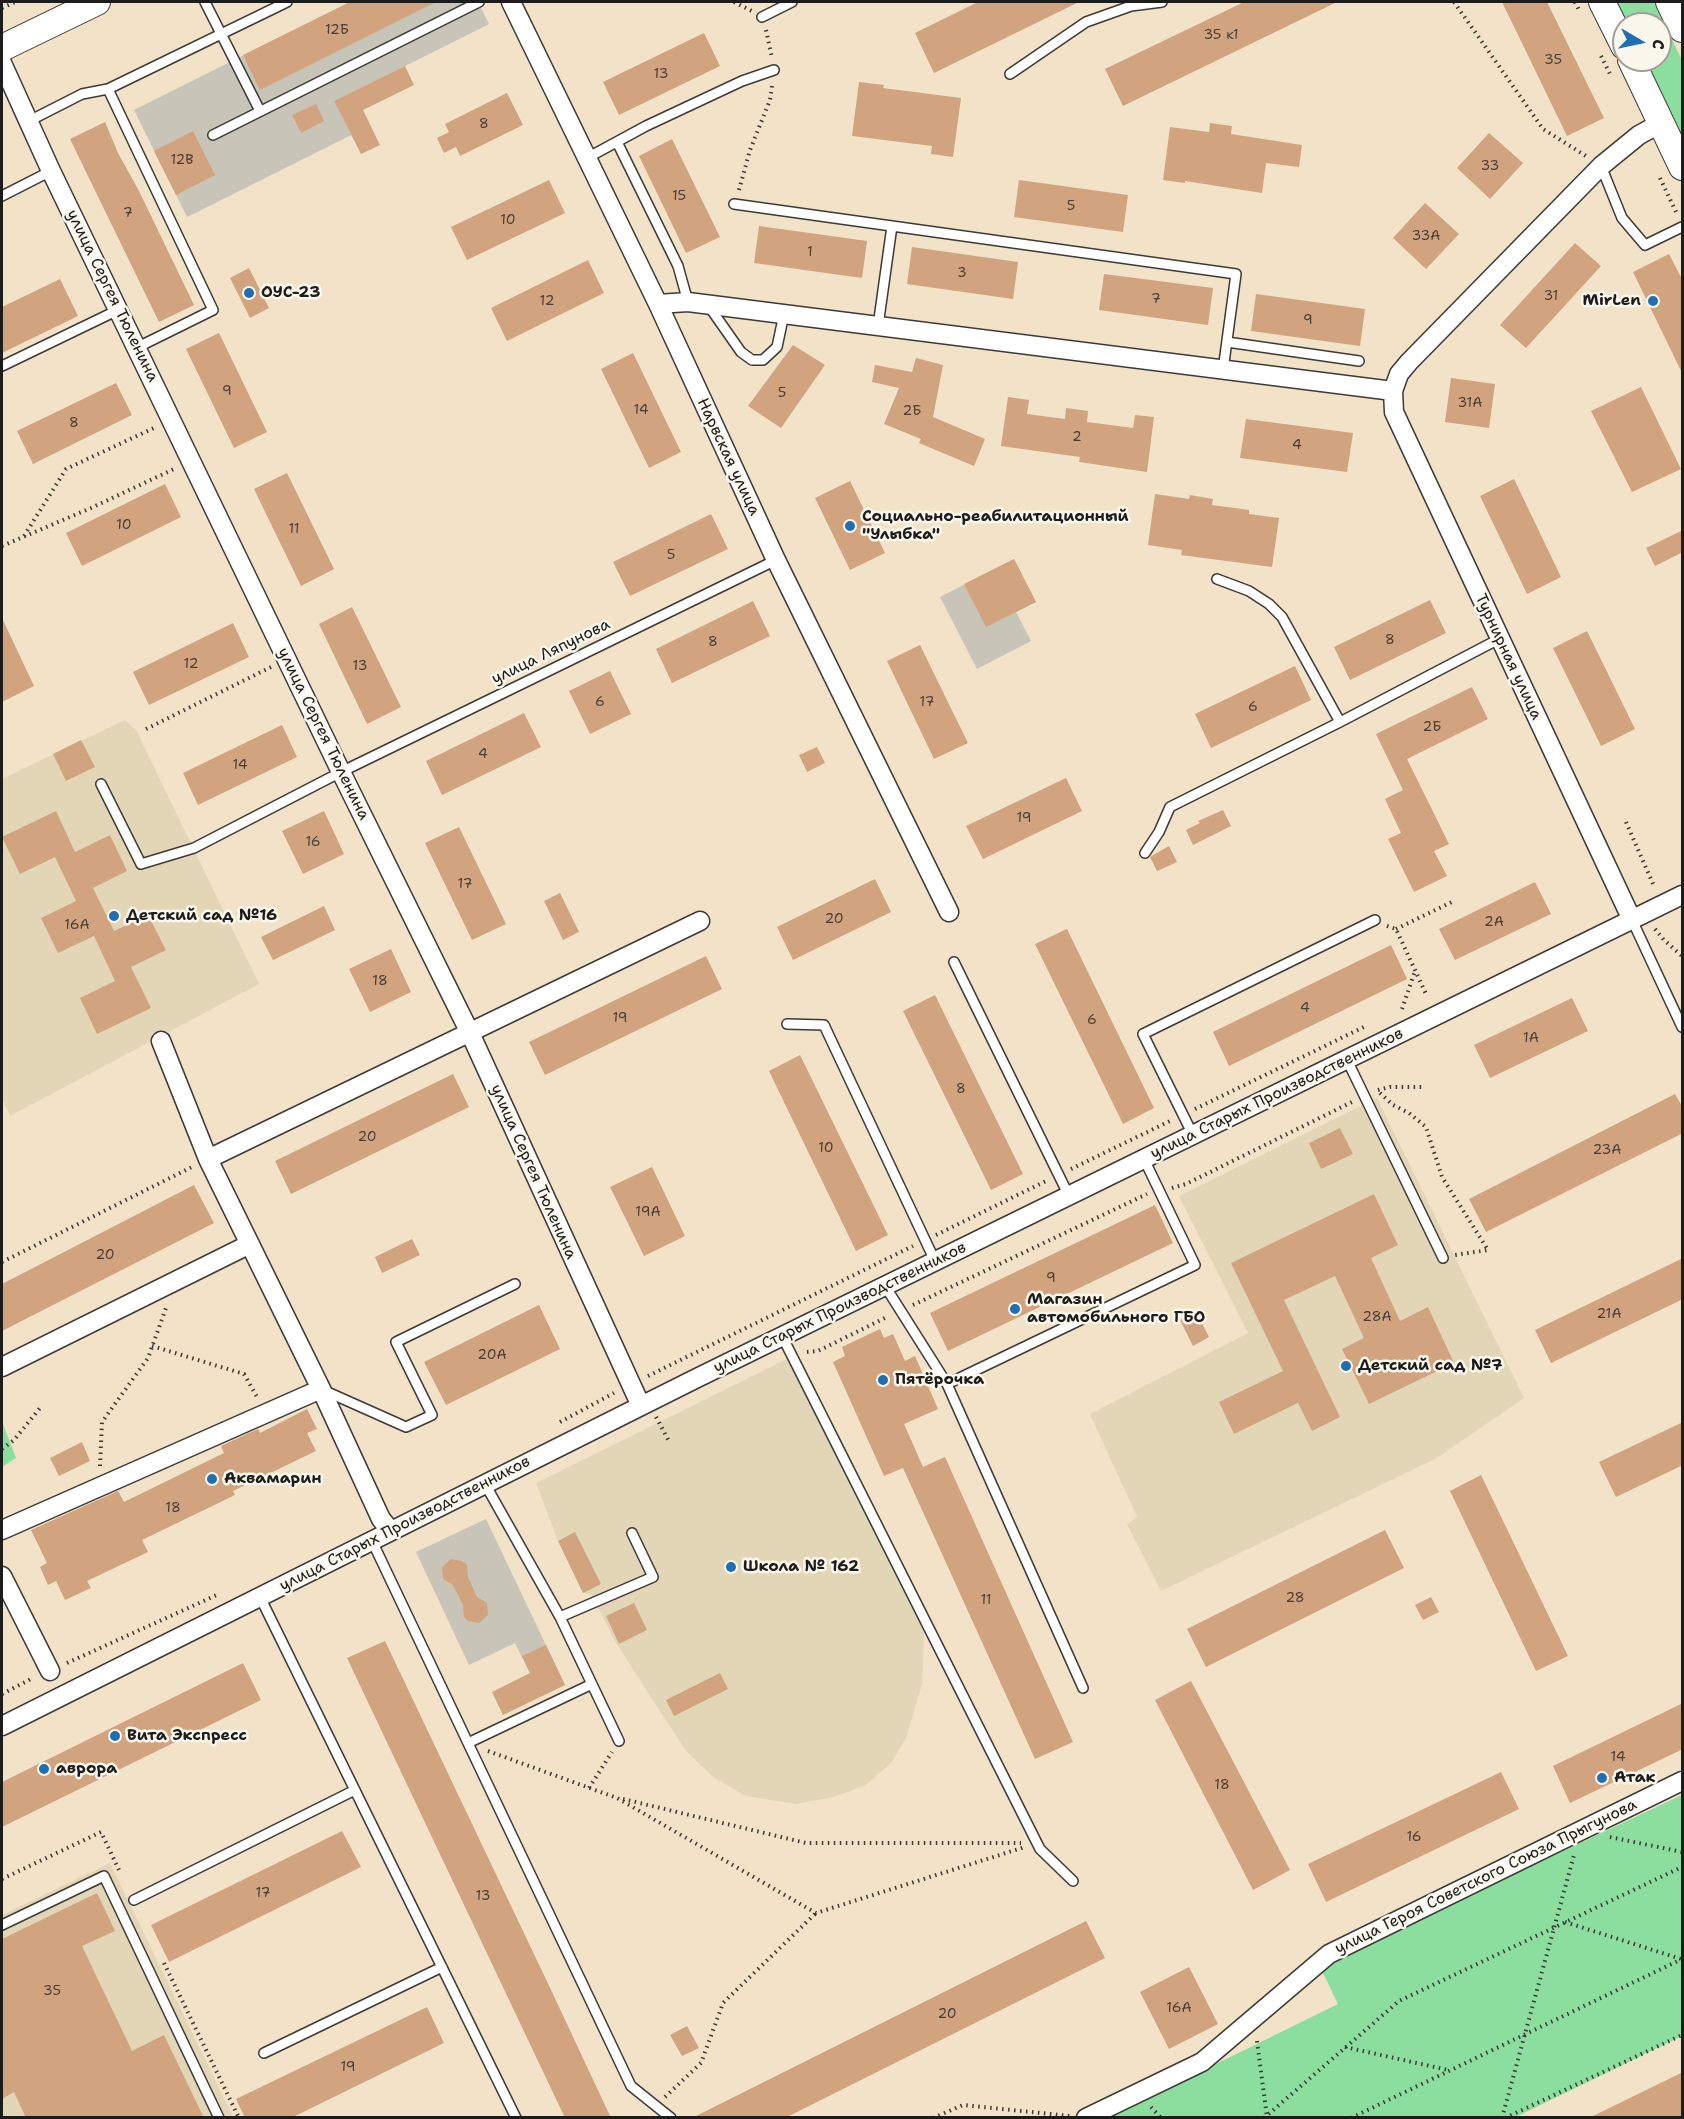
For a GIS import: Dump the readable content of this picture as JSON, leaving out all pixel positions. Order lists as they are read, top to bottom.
{
  "streets": {
    "street": [
      "улица Сергея Тюленина",
      "Нарвская улица",
      "Турнирная улица",
      "улица Старых Производственников",
      "улица Героя Советского Союза Прыгунова"
    ],
    "lane": ["улица Ляпунова"]
  },
  "crossings": [
    ["улица Сергея Тюленина", "улица Ляпунова"],
    ["улица Сергея Тюленина", "улица Старых Производственников"],
    ["Нарвская улица", "улица Ляпунова"],
    ["Турнирная улица", "улица Старых Производственников"]
  ],
  "places": [
    "ОУС-23",
    "MirLen",
    "Социально-реабилитационный \"Улыбка\"",
    "Детский сад №16",
    "Магазин автомобильного ГБО",
    "Детский сад №7",
    "Пятёрочка",
    "Аквамарин",
    "Школа № 162",
    "Вита Экспресс",
    "аврора",
    "Атак"
  ],
  "house_numbers": [
    "12Б",
    "35 к1",
    "35",
    "13",
    "8",
    "12В",
    "33",
    "15",
    "5",
    "7",
    "10",
    "33А",
    "1",
    "3",
    "31",
    "7",
    "12",
    "9",
    "9",
    "5",
    "31А",
    "14",
    "2Б",
    "8",
    "2",
    "4",
    "10",
    "11",
    "5",
    "8",
    "8",
    "12",
    "13",
    "6",
    "17",
    "6",
    "2Б",
    "4",
    "14",
    "19",
    "16",
    "17",
    "20",
    "2А",
    "16А",
    "18",
    "4",
    "19",
    "6",
    "1А",
    "8",
    "20",
    "10",
    "23А",
    "19А",
    "20",
    "9",
    "21А",
    "28А",
    "20А",
    "18",
    "28",
    "11",
    "14",
    "18",
    "16",
    "17",
    "13",
    "35",
    "16А",
    "20",
    "19"
  ],
  "north": "right"
}
